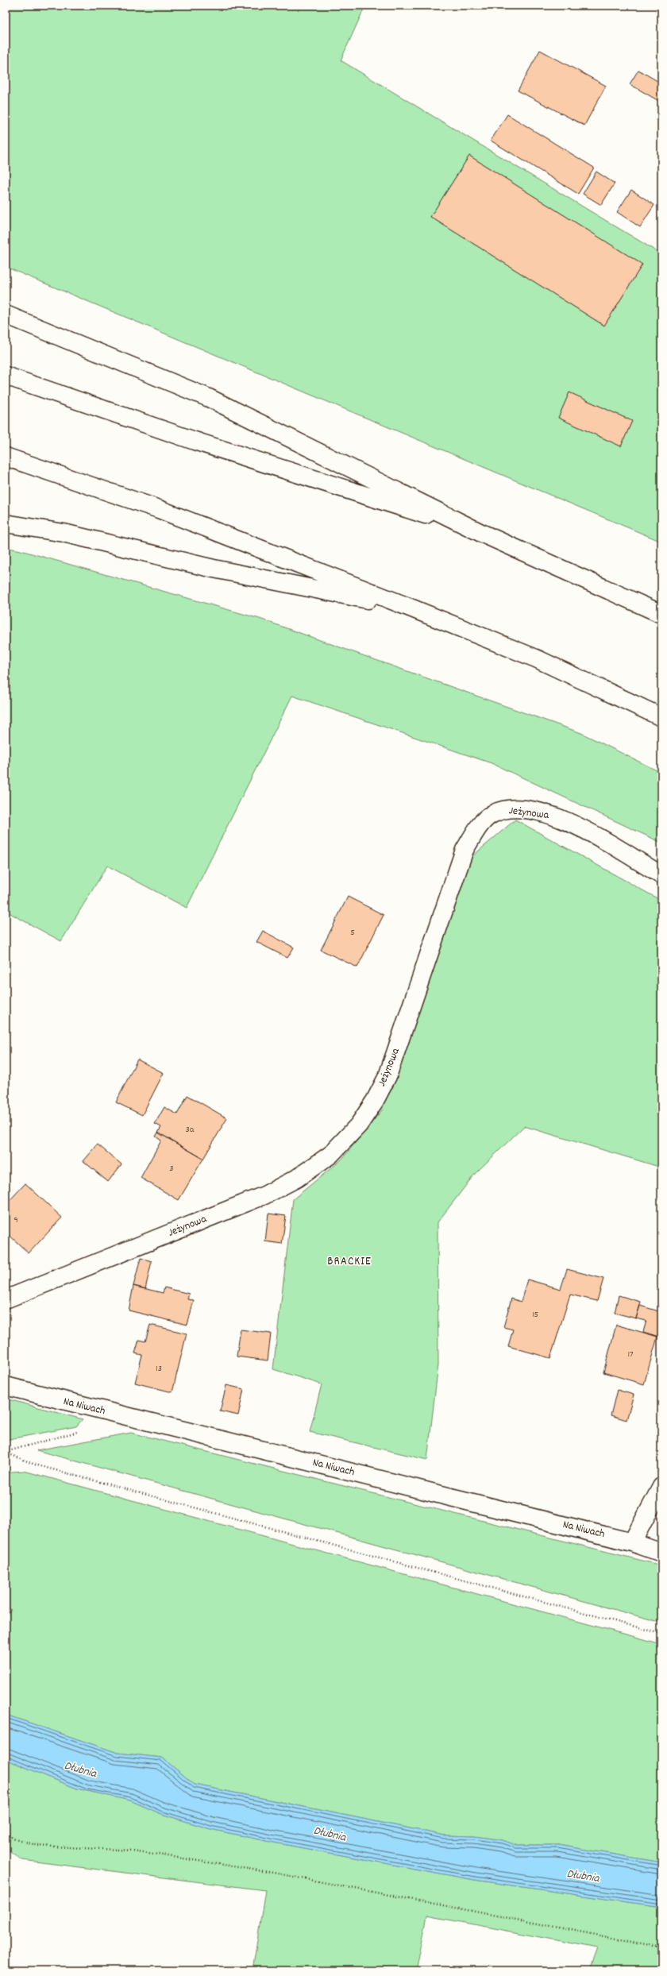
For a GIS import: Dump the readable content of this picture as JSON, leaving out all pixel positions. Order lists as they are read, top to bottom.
{
  "streets": {
    "main road": ["Jeżynowa", "Na Niwach"]
  },
  "districts": ["BRACKIE"],
  "water": ["Dłubnia"],
  "house_numbers": [
    "5",
    "3a",
    "3",
    "9",
    "15",
    "17",
    "13"
  ]
}
